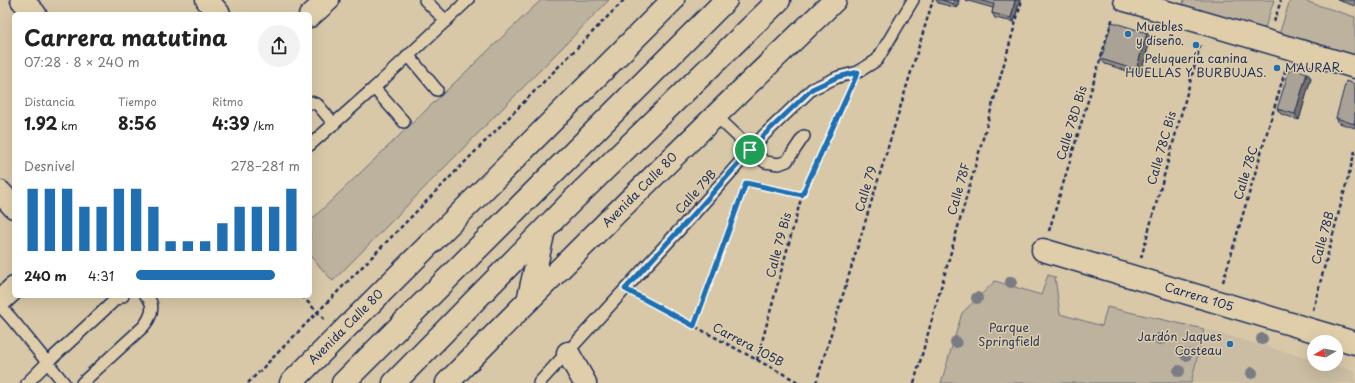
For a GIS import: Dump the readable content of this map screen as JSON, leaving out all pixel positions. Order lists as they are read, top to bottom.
{
  "streets": {
    "main road": ["Avenida Calle 80", "Carrera 105"],
    "lane": ["Calle 79B"],
    "path": [
      "Calle 78D Bis",
      "Calle 78C Bis",
      "Calle 78C",
      "Calle 79",
      "Calle 78F",
      "Calle 78B",
      "Calle 79 Bis",
      "Carrera 105B"
    ]
  },
  "crossings": [
    ["Calle 78D Bis", "Carrera 105"],
    ["Calle 78C Bis", "Carrera 105"],
    ["Calle 78C", "Carrera 105"],
    ["Calle 79B", "Calle 79 Bis"],
    ["Calle 79B", "Carrera 105B"],
    ["Calle 78B", "Carrera 105"],
    ["Calle 79 Bis", "Carrera 105B"]
  ],
  "parks": ["Parque Springfield"],
  "places": [
    "Muebles y diseño.",
    "Peluquería canina HUELLAS Y BURBUJAS.",
    "MAURAR.",
    "Jardón Jaques Costeau"
  ],
  "north": "left",
  "page": {
    "heading": ["Carrera matutina", "07:28 · 8 × 240 m"],
    "stats": [
      ["Distancia", "1.92 km"],
      ["Tiempo", "8:56"],
      ["Ritmo", "4:39 /km"]
    ],
    "chart": ["Desnivel", "278–281 m"],
    "list": [
      {
        "name": "240 m",
        "note": "4:31"
      }
    ]
  }
}
